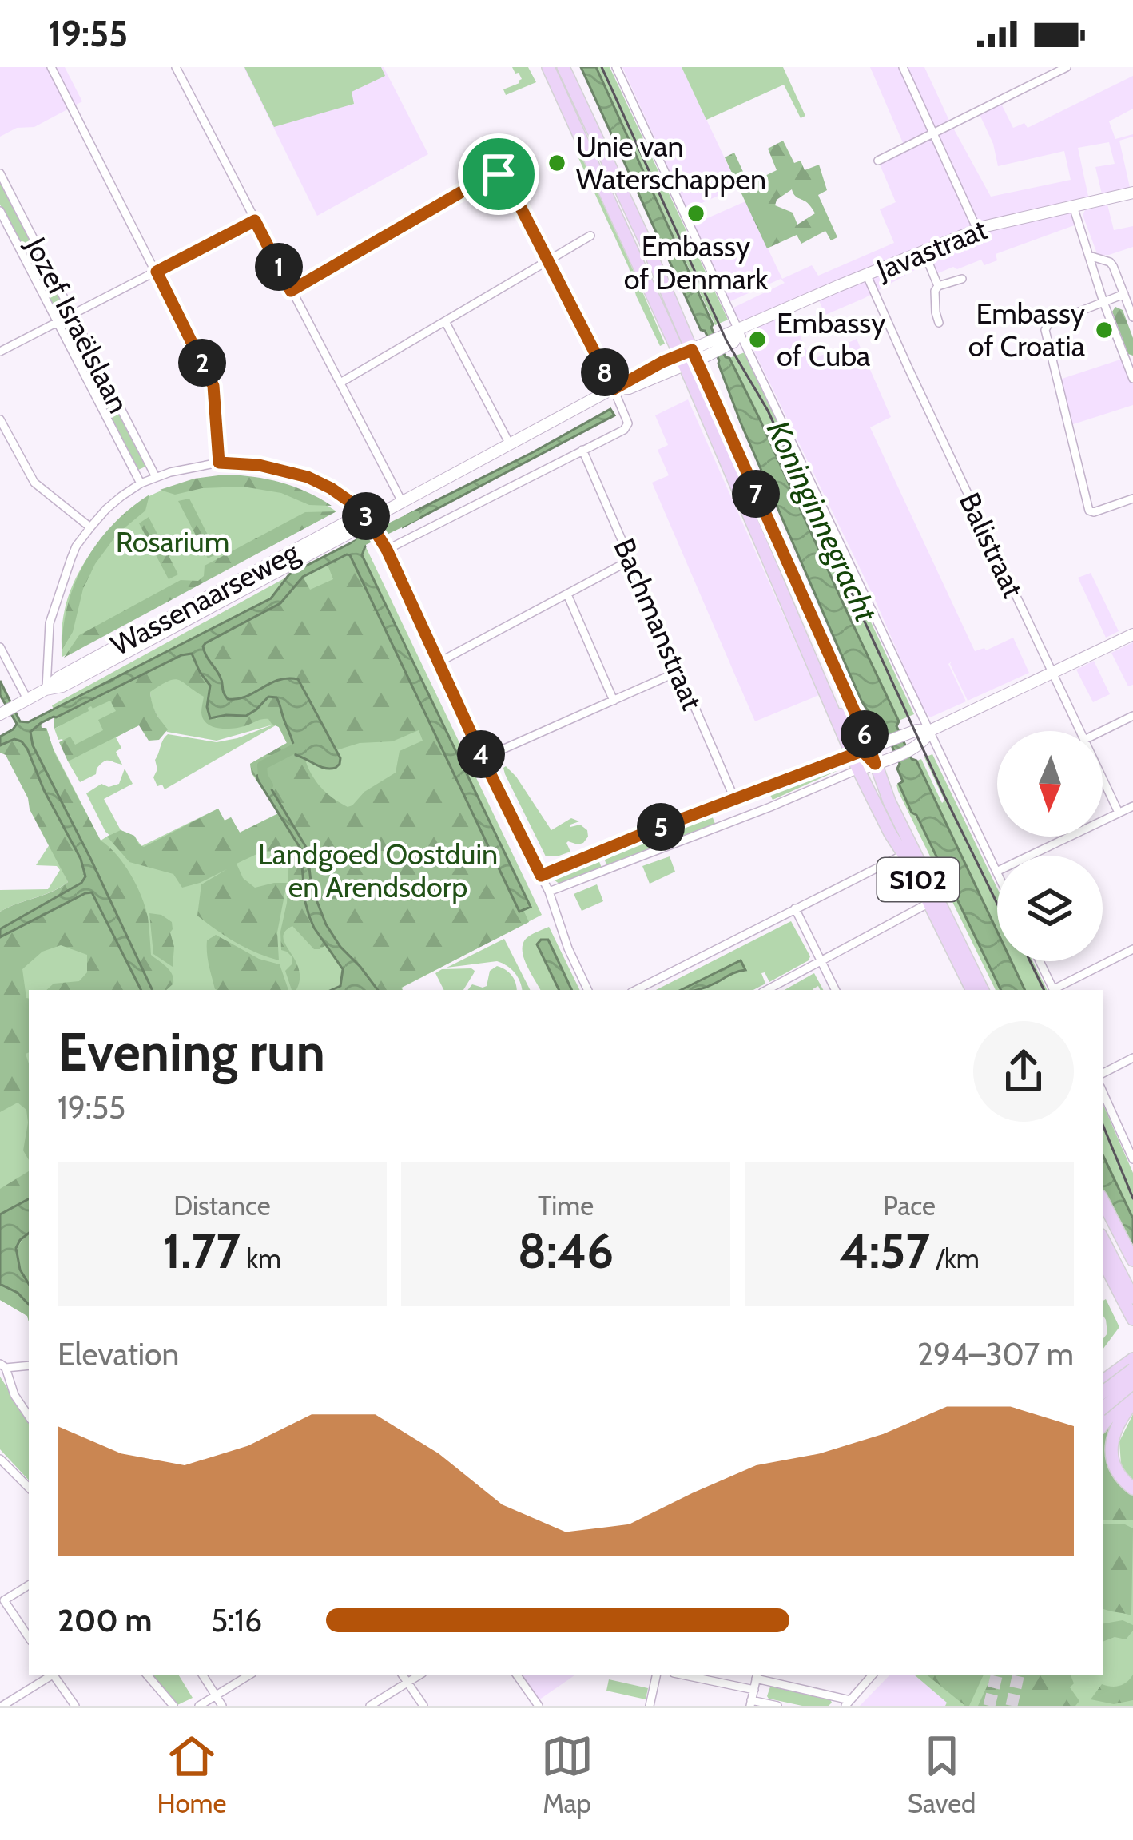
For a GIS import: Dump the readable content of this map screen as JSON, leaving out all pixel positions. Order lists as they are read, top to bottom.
{
  "streets": {
    "main road": ["S102"],
    "street": [
      "Javastraat",
      "Jozef Israëlslaan",
      "Balistraat",
      "Wassenaarseweg",
      "Bachmanstraat"
    ]
  },
  "crossings": [
    ["Javastraat", "Balistraat"],
    ["Javastraat", "Wassenaarseweg"]
  ],
  "water": ["Koninginnegracht"],
  "parks": ["Rosarium", "Landgoed Oostduin en Arendsdorp"],
  "places": [
    "Unie van Waterschappen",
    "Embassy of Denmark",
    "Embassy of Croatia",
    "Embassy of Cuba"
  ],
  "north": "bottom",
  "page": {
    "status": "19:55",
    "pins": [
      "1",
      "2",
      "8",
      "7",
      "3",
      "6",
      "4",
      "5"
    ],
    "heading": ["Evening run", "19:55"],
    "stats": [
      ["Distance", "1.77 km"],
      ["Time", "8:46"],
      ["Pace", "4:57 /km"]
    ],
    "chart": ["Elevation", "294–307 m"],
    "list": [
      {
        "name": "200 m",
        "note": "5:16"
      }
    ],
    "tabs": ["Home", "Map", "Saved"]
  }
}
